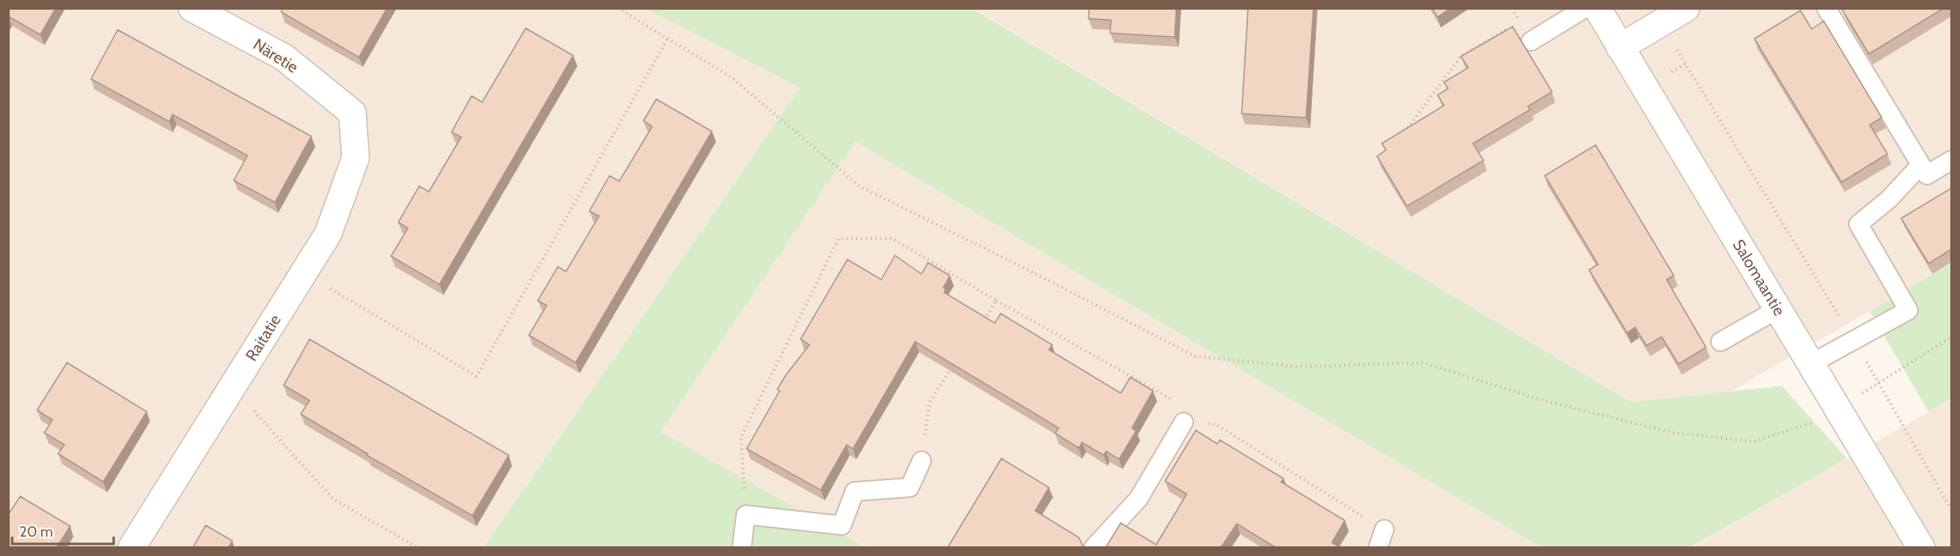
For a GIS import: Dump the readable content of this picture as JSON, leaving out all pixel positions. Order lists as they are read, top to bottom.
{
  "streets": {
    "street": ["Näretie", "Salomaantie", "Raitatie"]
  },
  "crossings": [
    ["Näretie", "Raitatie"]
  ],
  "scale_bar": "20 m"
}
